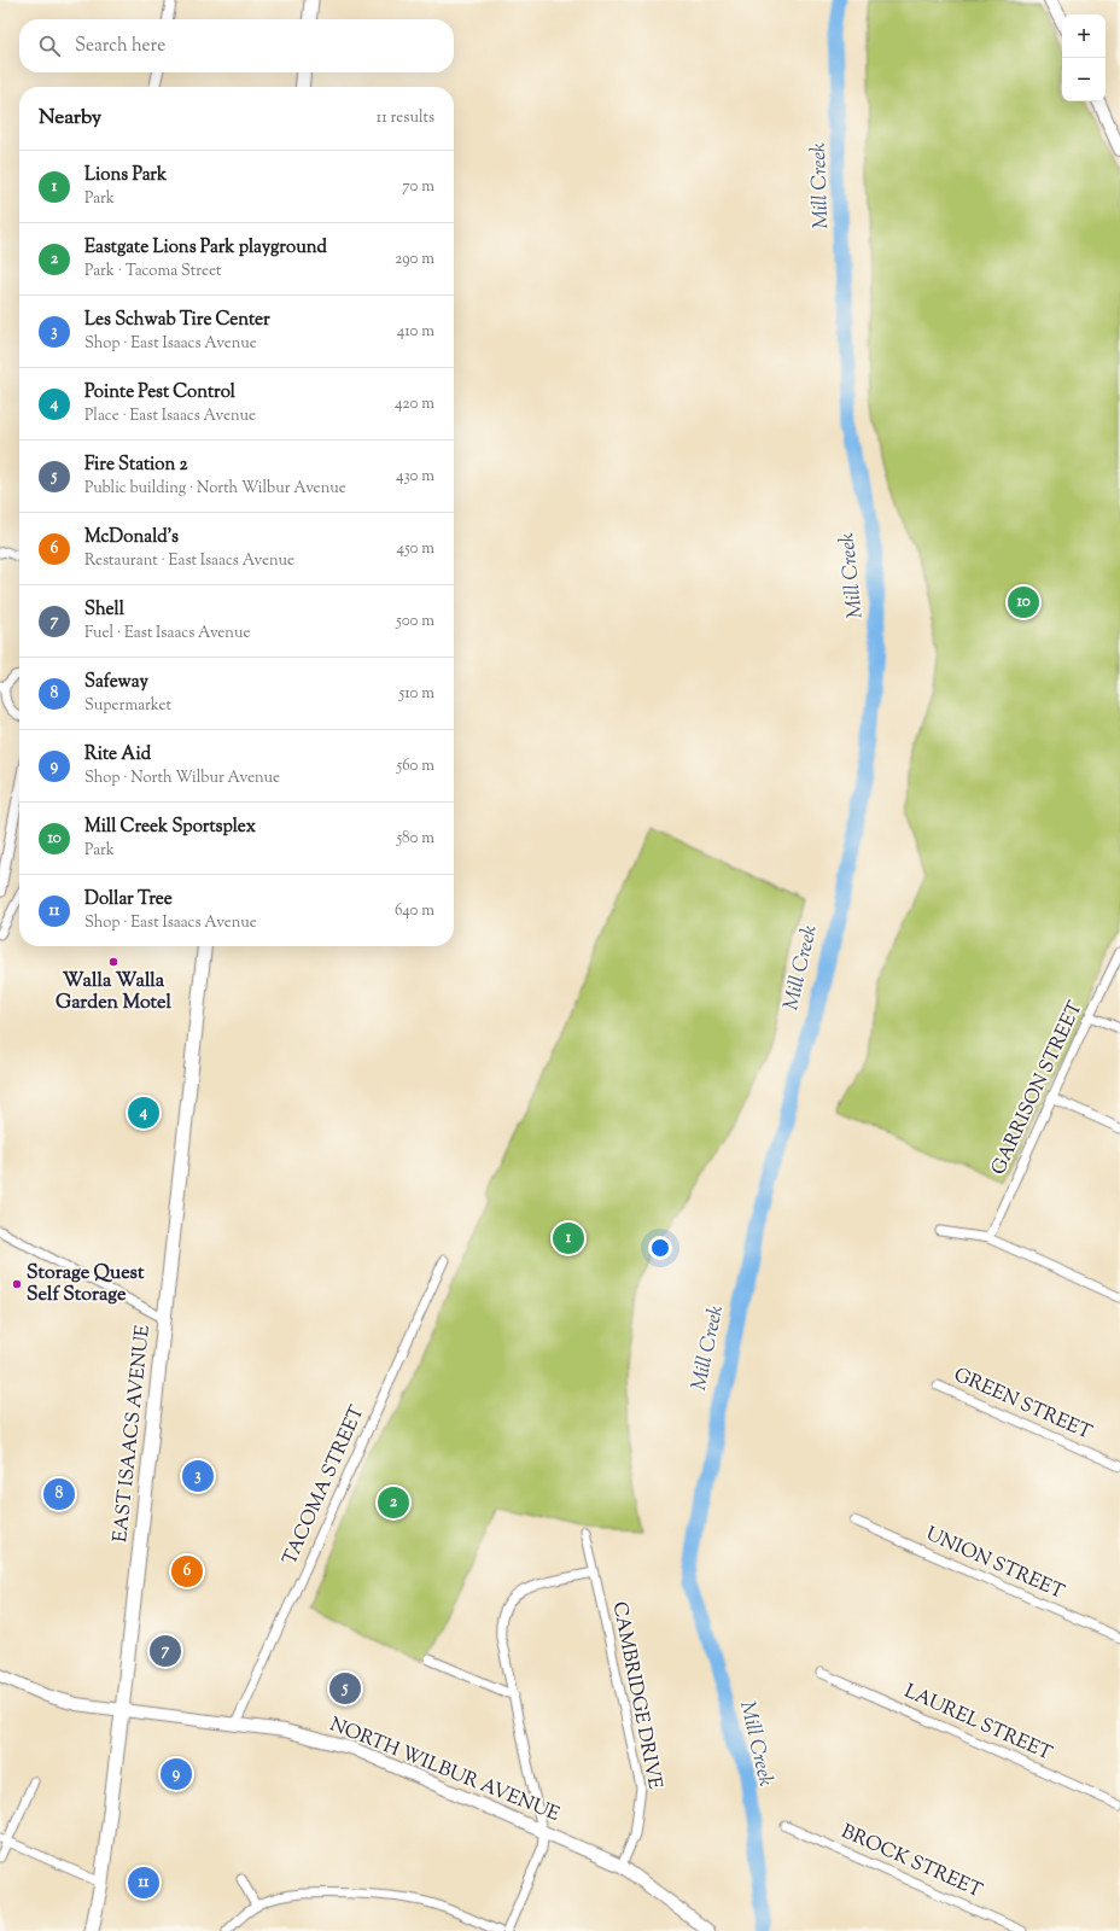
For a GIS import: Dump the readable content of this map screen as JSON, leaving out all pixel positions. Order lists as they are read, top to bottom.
{
  "streets": {
    "main road": ["EAST ISAACS AVENUE", "NORTH WILBUR AVENUE"],
    "street": [
      "GARRISON STREET",
      "GREEN STREET",
      "TACOMA STREET",
      "UNION STREET",
      "CAMBRIDGE DRIVE",
      "LAUREL STREET",
      "BROCK STREET"
    ]
  },
  "crossings": [
    ["EAST ISAACS AVENUE", "NORTH WILBUR AVENUE"],
    ["TACOMA STREET", "NORTH WILBUR AVENUE"],
    ["CAMBRIDGE DRIVE", "NORTH WILBUR AVENUE"]
  ],
  "water": ["Mill Creek"],
  "places": ["Walla Walla Garden Motel", "Storage Quest Self Storage"],
  "page": {
    "map_buttons": ["+", "−"],
    "search": "Search here",
    "heading": ["Nearby", "11 results"],
    "list": [
      {
        "mark": "1",
        "name": "Lions Park",
        "note": "Park",
        "value": "70 m"
      },
      {
        "mark": "2",
        "name": "Eastgate Lions Park playground",
        "note": "Park · Tacoma Street",
        "value": "290 m"
      },
      {
        "mark": "3",
        "name": "Les Schwab Tire Center",
        "note": "Shop · East Isaacs Avenue",
        "value": "410 m"
      },
      {
        "mark": "4",
        "name": "Pointe Pest Control",
        "note": "Place · East Isaacs Avenue",
        "value": "420 m"
      },
      {
        "mark": "5",
        "name": "Fire Station 2",
        "note": "Public building · North Wilbur Avenue",
        "value": "430 m"
      },
      {
        "mark": "6",
        "name": "McDonald's",
        "note": "Restaurant · East Isaacs Avenue",
        "value": "450 m"
      },
      {
        "mark": "7",
        "name": "Shell",
        "note": "Fuel · East Isaacs Avenue",
        "value": "500 m"
      },
      {
        "mark": "8",
        "name": "Safeway",
        "note": "Supermarket",
        "value": "510 m"
      },
      {
        "mark": "9",
        "name": "Rite Aid",
        "note": "Shop · North Wilbur Avenue",
        "value": "560 m"
      },
      {
        "mark": "10",
        "name": "Mill Creek Sportsplex",
        "note": "Park",
        "value": "580 m"
      },
      {
        "mark": "11",
        "name": "Dollar Tree",
        "note": "Shop · East Isaacs Avenue",
        "value": "640 m"
      }
    ],
    "pins": [
      "10",
      "4",
      "1",
      "3",
      "8",
      "2",
      "6",
      "7",
      "5",
      "9",
      "11"
    ]
  }
}
